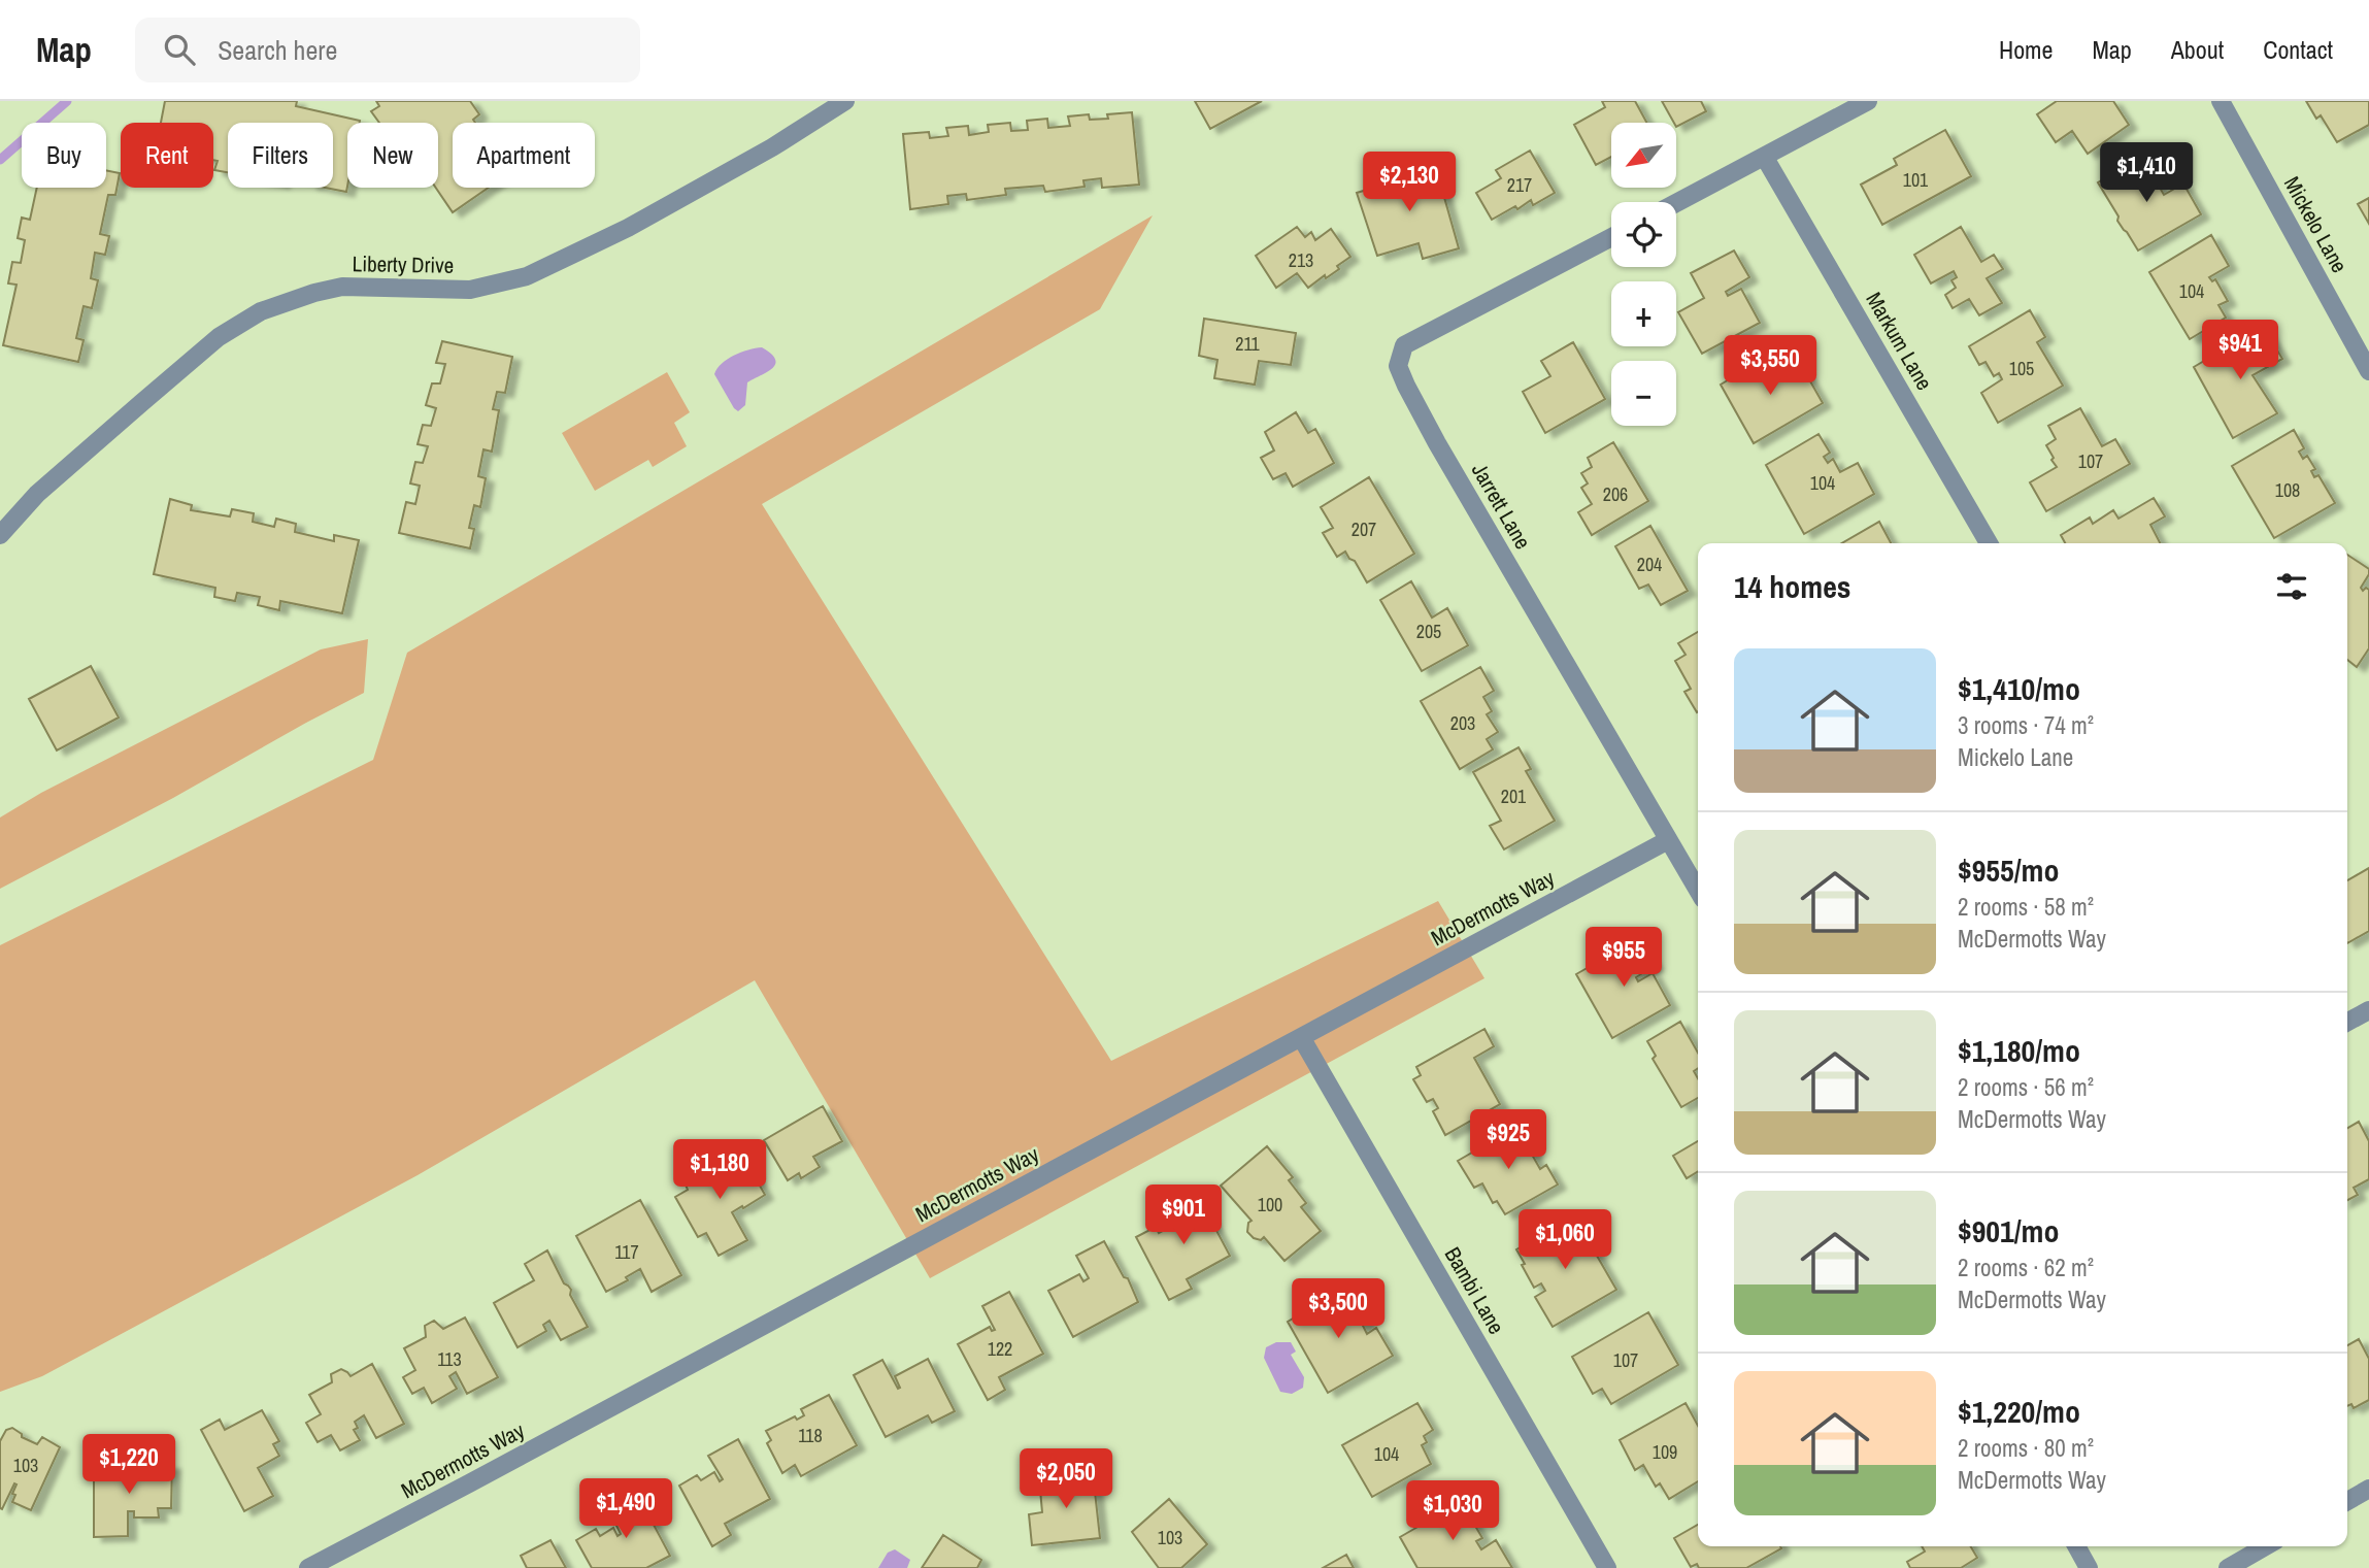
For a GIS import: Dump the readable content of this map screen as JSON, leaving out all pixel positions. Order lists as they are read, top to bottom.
{
  "streets": {
    "street": [
      "Mickelo Lane",
      "Liberty Drive",
      "Markum Lane",
      "Jarrett Lane",
      "McDermotts Way",
      "Bambi Lane"
    ]
  },
  "crossings": [
    ["Jarrett Lane", "McDermotts Way"],
    ["McDermotts Way", "Bambi Lane"]
  ],
  "house_numbers": [
    "101",
    "217",
    "213",
    "104",
    "211",
    "105",
    "107",
    "104",
    "108",
    "206",
    "207",
    "204",
    "205",
    "203",
    "201",
    "100",
    "117",
    "122",
    "113",
    "107",
    "118",
    "109",
    "104",
    "103",
    "103"
  ],
  "north": "bottom left",
  "page": {
    "header": "Map",
    "search": "Search here",
    "nav": [
      "Home",
      "Map",
      "About",
      "Contact"
    ],
    "map_buttons": ["+", "−"],
    "chip": [
      "Buy",
      "Rent",
      "Filters",
      "New",
      "Apartment"
    ],
    "price": [
      "$1,410",
      "$2,130",
      "$941",
      "$3,550",
      "$955",
      "$925",
      "$1,180",
      "$901",
      "$1,060",
      "$3,500",
      "$1,220",
      "$2,050",
      "$1,490",
      "$1,030"
    ],
    "heading": "14 homes",
    "list": [
      {
        "name": "$1,410/mo",
        "note": "3 rooms · 74 m² · Mickelo Lane"
      },
      {
        "name": "$955/mo",
        "note": "2 rooms · 58 m² · McDermotts Way"
      },
      {
        "name": "$1,180/mo",
        "note": "2 rooms · 56 m² · McDermotts Way"
      },
      {
        "name": "$901/mo",
        "note": "2 rooms · 62 m² · McDermotts Way"
      },
      {
        "name": "$1,220/mo",
        "note": "2 rooms · 80 m² · McDermotts Way"
      }
    ]
  }
}
